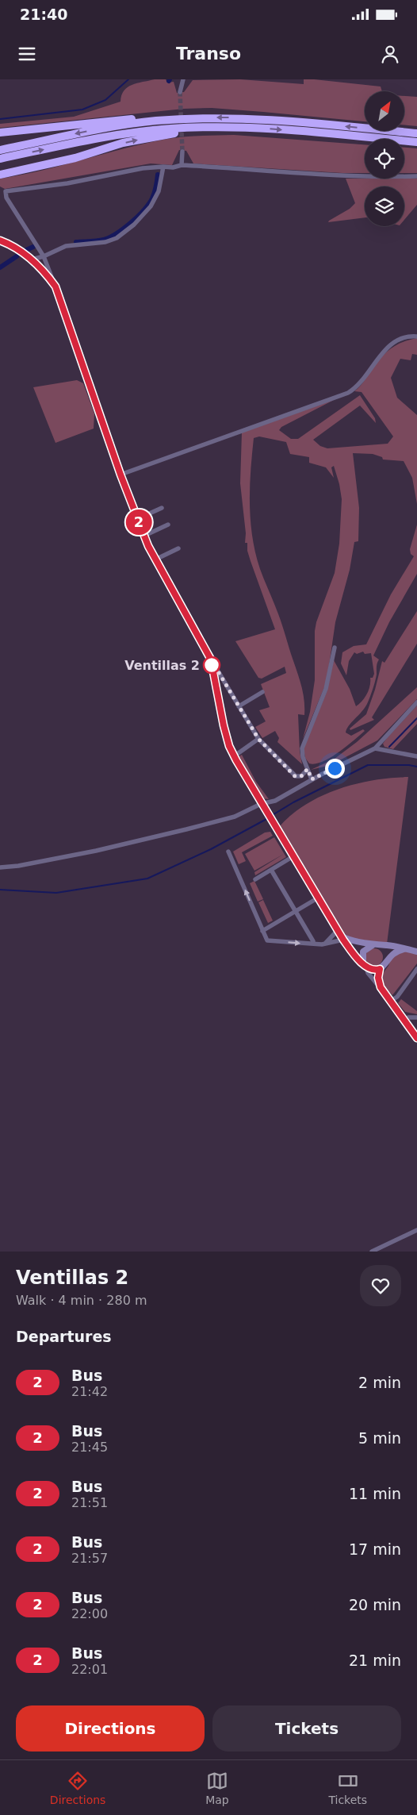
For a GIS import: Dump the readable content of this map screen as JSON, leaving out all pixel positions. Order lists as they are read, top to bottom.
{
  "places": ["Ventillas 2"],
  "lines": ["bus line 2"],
  "north": "top right",
  "page": {
    "status": "21:40",
    "header": "Transo",
    "on_map": "2",
    "heading": [
      ["Ventillas 2", "Walk · 4 min · 280 m"],
      "Departures"
    ],
    "list": [
      {
        "mark": "2",
        "name": "Bus",
        "note": "21:42",
        "value": "2 min"
      },
      {
        "mark": "2",
        "name": "Bus",
        "note": "21:45",
        "value": "5 min"
      },
      {
        "mark": "2",
        "name": "Bus",
        "note": "21:51",
        "value": "11 min"
      },
      {
        "mark": "2",
        "name": "Bus",
        "note": "21:57",
        "value": "17 min"
      },
      {
        "mark": "2",
        "name": "Bus",
        "note": "22:00",
        "value": "20 min"
      },
      {
        "mark": "2",
        "name": "Bus",
        "note": "22:01",
        "value": "21 min"
      }
    ],
    "buttons": ["Directions", "Tickets"],
    "tabs": ["Directions", "Map", "Tickets"]
  }
}
